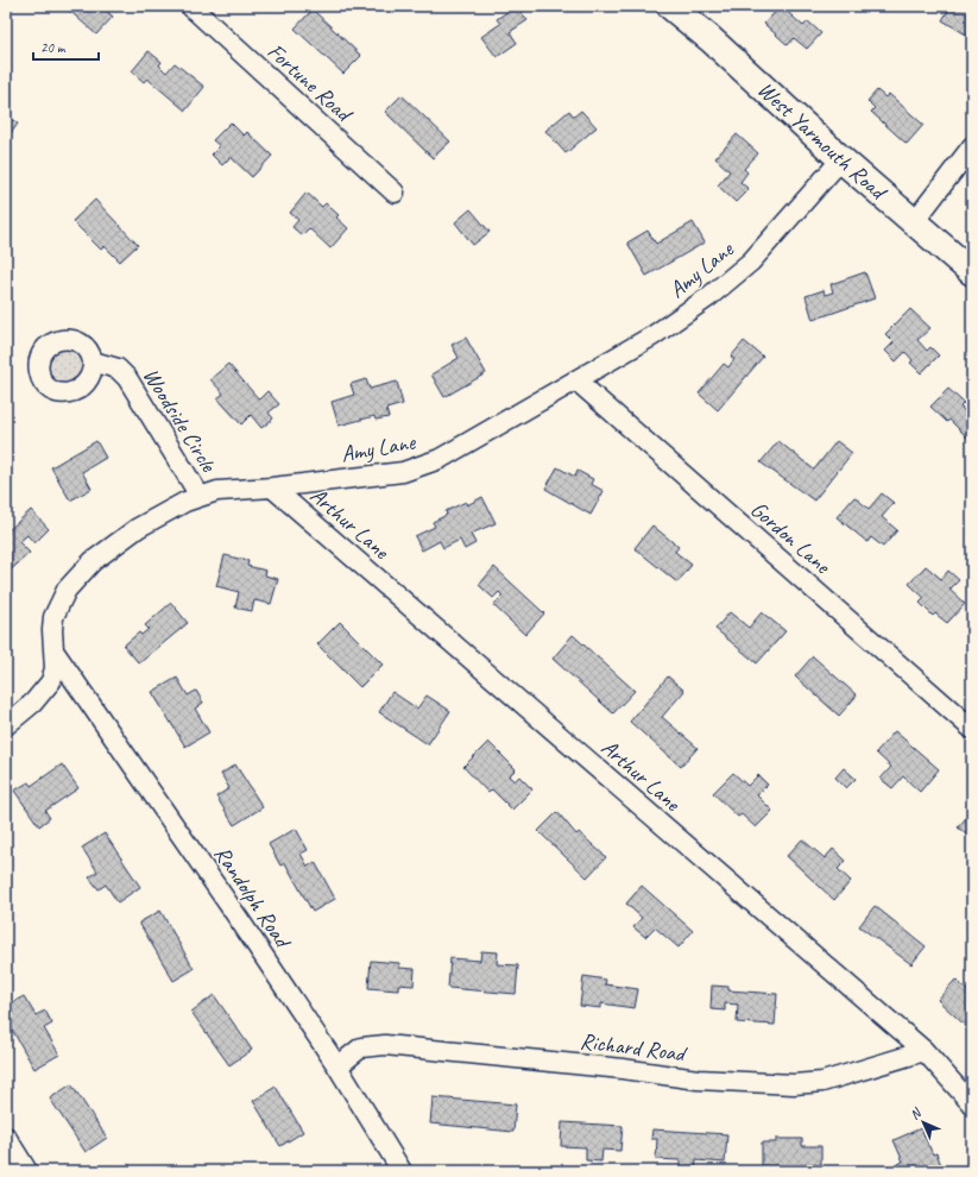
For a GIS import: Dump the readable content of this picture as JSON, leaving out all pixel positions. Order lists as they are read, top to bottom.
{
  "streets": {
    "main road": ["West Yarmouth Road"],
    "street": [
      "Fortune Road",
      "Amy Lane",
      "Woodside Circle",
      "Arthur Lane",
      "Gordon Lane",
      "Randolph Road",
      "Richard Road"
    ]
  },
  "crossings": [
    ["West Yarmouth Road", "Amy Lane"],
    ["Amy Lane", "Woodside Circle"],
    ["Amy Lane", "Arthur Lane"],
    ["Amy Lane", "Gordon Lane"],
    ["Amy Lane", "Randolph Road"],
    ["Arthur Lane", "Richard Road"],
    ["Randolph Road", "Richard Road"]
  ],
  "scale_bar": "20 m",
  "north": "top left"
}
